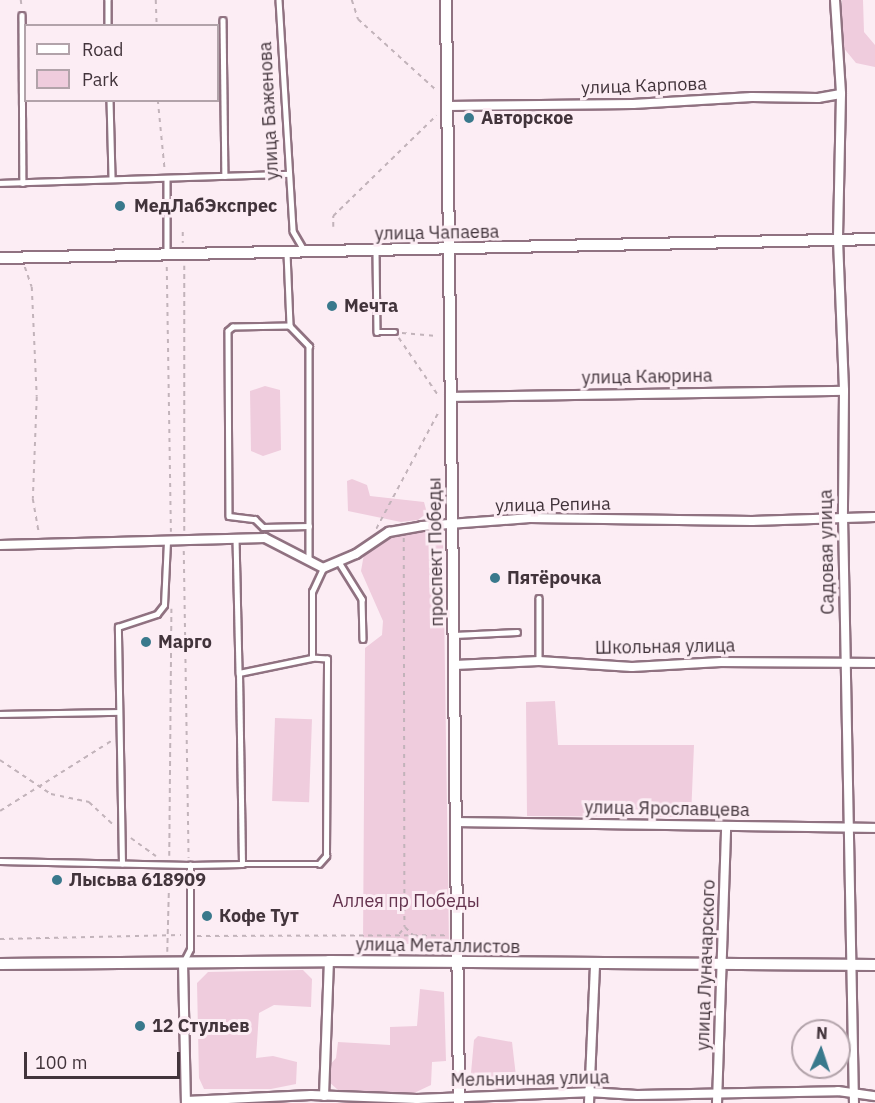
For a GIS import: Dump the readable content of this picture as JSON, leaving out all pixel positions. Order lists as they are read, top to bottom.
{
  "streets": {
    "street": [
      "улица Карпова",
      "улица Чапаева",
      "улица Каюрина",
      "улица Репина",
      "проспект Победы",
      "Садовая улица",
      "Школьная улица",
      "улица Ярославцева",
      "улица Металлистов",
      "улица Луначарского",
      "Мельничная улица"
    ],
    "lane": ["улица Баженова"]
  },
  "crossings": [
    ["улица Карпова", "проспект Победы"],
    ["улица Карпова", "Садовая улица"],
    ["улица Баженова", "улица Чапаева"],
    ["улица Чапаева", "проспект Победы"],
    ["улица Чапаева", "Садовая улица"],
    ["улица Каюрина", "проспект Победы"],
    ["улица Каюрина", "Садовая улица"],
    ["улица Репина", "проспект Победы"],
    ["улица Репина", "Садовая улица"],
    ["проспект Победы", "Школьная улица"],
    ["проспект Победы", "улица Ярославцева"],
    ["проспект Победы", "улица Металлистов"],
    ["проспект Победы", "Мельничная улица"],
    ["Садовая улица", "Школьная улица"],
    ["Садовая улица", "улица Ярославцева"],
    ["Садовая улица", "улица Металлистов"],
    ["Садовая улица", "Мельничная улица"],
    ["улица Ярославцева", "улица Луначарского"],
    ["улица Металлистов", "улица Луначарского"],
    ["улица Луначарского", "Мельничная улица"]
  ],
  "parks": ["Аллея пр Победы"],
  "places": [
    "Авторское",
    "МедЛабЭкспрес",
    "Мечта",
    "Пятёрочка",
    "Марго",
    "Лысьва 618909",
    "Кофе Тут",
    "12 Стульев"
  ],
  "legend": ["Road", "Park"],
  "scale_bar": "100 m",
  "north": "top"
}
